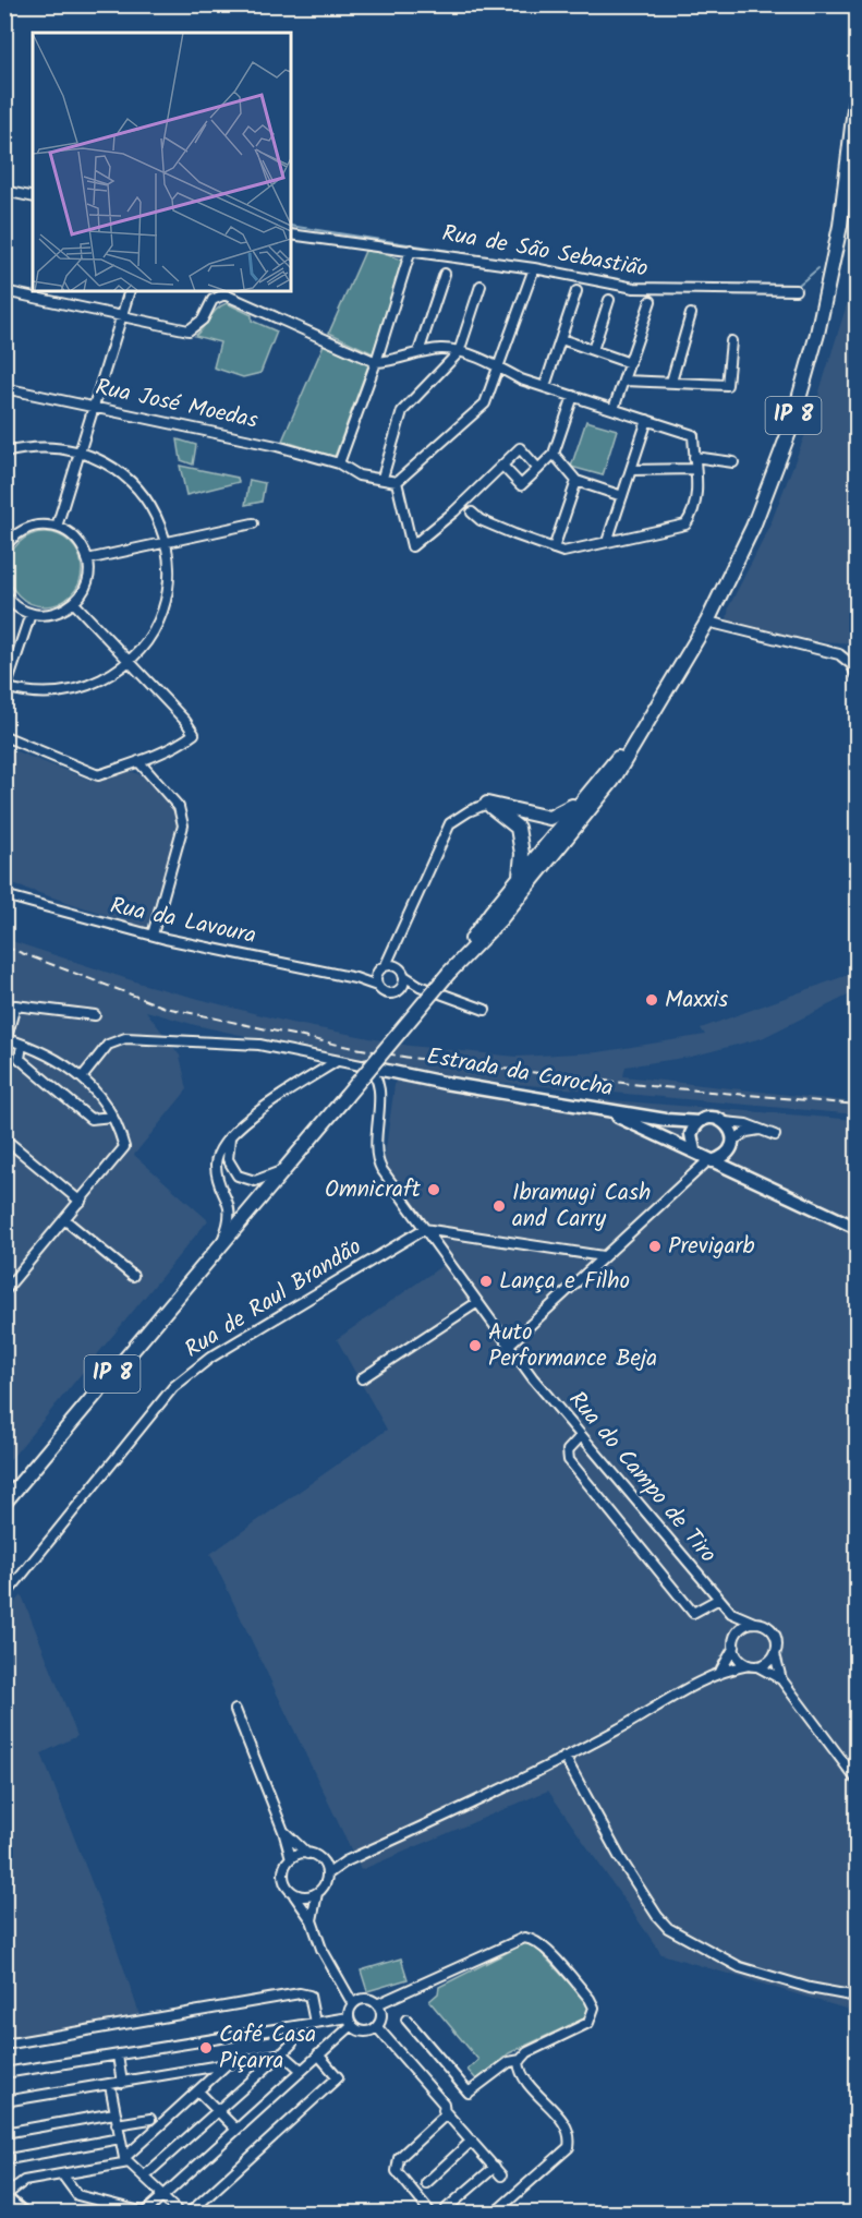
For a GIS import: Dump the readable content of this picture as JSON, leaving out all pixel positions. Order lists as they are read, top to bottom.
{
  "streets": {
    "main road": ["IP 8"],
    "street": [
      "Rua de São Sebastião",
      "Rua José Moedas",
      "Rua da Lavoura",
      "Estrada da Carocha",
      "Rua de Raul Brandão",
      "Rua do Campo de Tiro"
    ]
  },
  "crossings": [
    ["Estrada da Carocha", "Rua do Campo de Tiro"],
    ["Rua de Raul Brandão", "Rua do Campo de Tiro"]
  ],
  "places": [
    "Maxxis",
    "Omnicraft",
    "Ibramugi Cash and Carry",
    "Previgarb",
    "Lança e Filho",
    "Auto Performance Beja",
    "Café Casa Piçarra"
  ]
}
